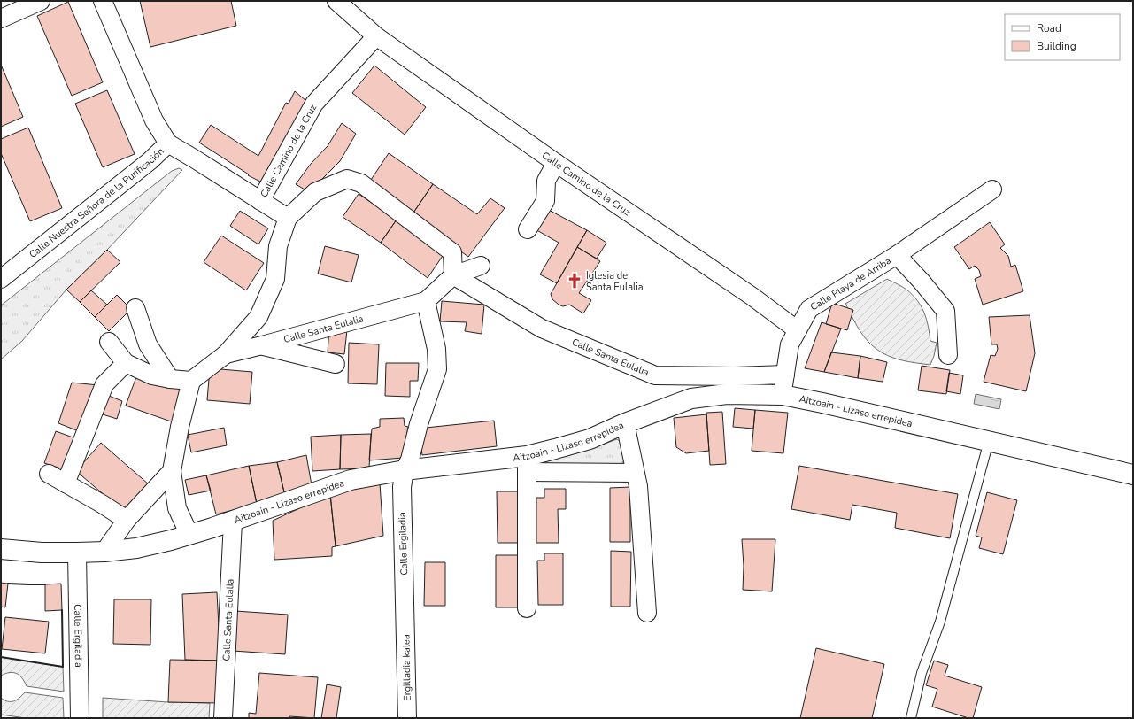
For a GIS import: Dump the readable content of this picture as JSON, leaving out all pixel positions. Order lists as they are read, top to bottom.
{
  "streets": {
    "street": [
      "Calle Camino de la Cruz",
      "Calle Nuestra Señora de la Purificación",
      "Calle Playa de Arriba",
      "Calle Santa Eulalia",
      "Aitzoain - Lizaso errepidea",
      "Calle Ergiladia",
      "Ergilladia kalea"
    ]
  },
  "crossings": [
    ["Calle Camino de la Cruz", "Calle Nuestra Señora de la Purificación"],
    ["Calle Camino de la Cruz", "Calle Playa de Arriba"],
    ["Calle Playa de Arriba", "Calle Santa Eulalia"],
    ["Calle Playa de Arriba", "Aitzoain - Lizaso errepidea"],
    ["Calle Santa Eulalia", "Aitzoain - Lizaso errepidea"],
    ["Aitzoain - Lizaso errepidea", "Calle Ergiladia"],
    ["Calle Ergiladia", "Ergilladia kalea"]
  ],
  "places": {
    "church": ["Iglesia de Santa Eulalia"]
  },
  "legend": ["Road", "Building"]
}
